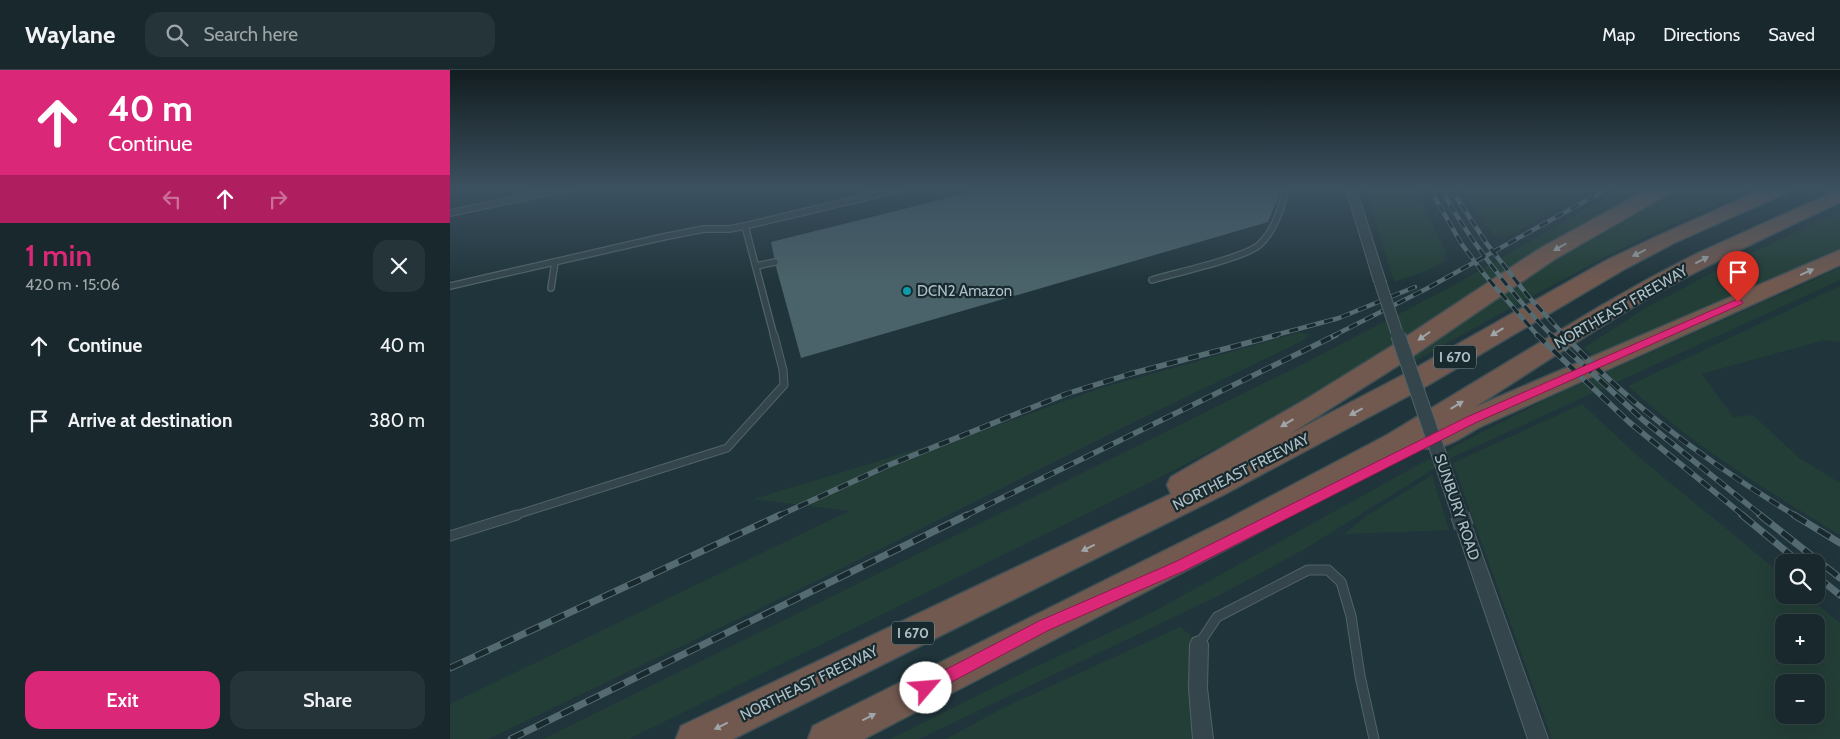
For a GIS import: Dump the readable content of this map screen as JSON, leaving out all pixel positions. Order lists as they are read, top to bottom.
{
  "streets": {
    "highway": ["NORTHEAST FREEWAY", "I 670"],
    "street": ["SUNBURY ROAD"]
  },
  "places": ["DCN2 Amazon"],
  "page": {
    "header": "Waylane",
    "search": "Search here",
    "nav": ["Map", "Directions", "Saved"],
    "turn": ["40 m", "Continue"],
    "heading": ["1 min", "420 m · 15:06"],
    "list": [
      {
        "name": "Continue",
        "value": "40 m"
      },
      {
        "name": "Arrive at destination",
        "value": "380 m"
      }
    ],
    "map_buttons": ["+", "−"],
    "buttons": ["Exit", "Share"]
  }
}
